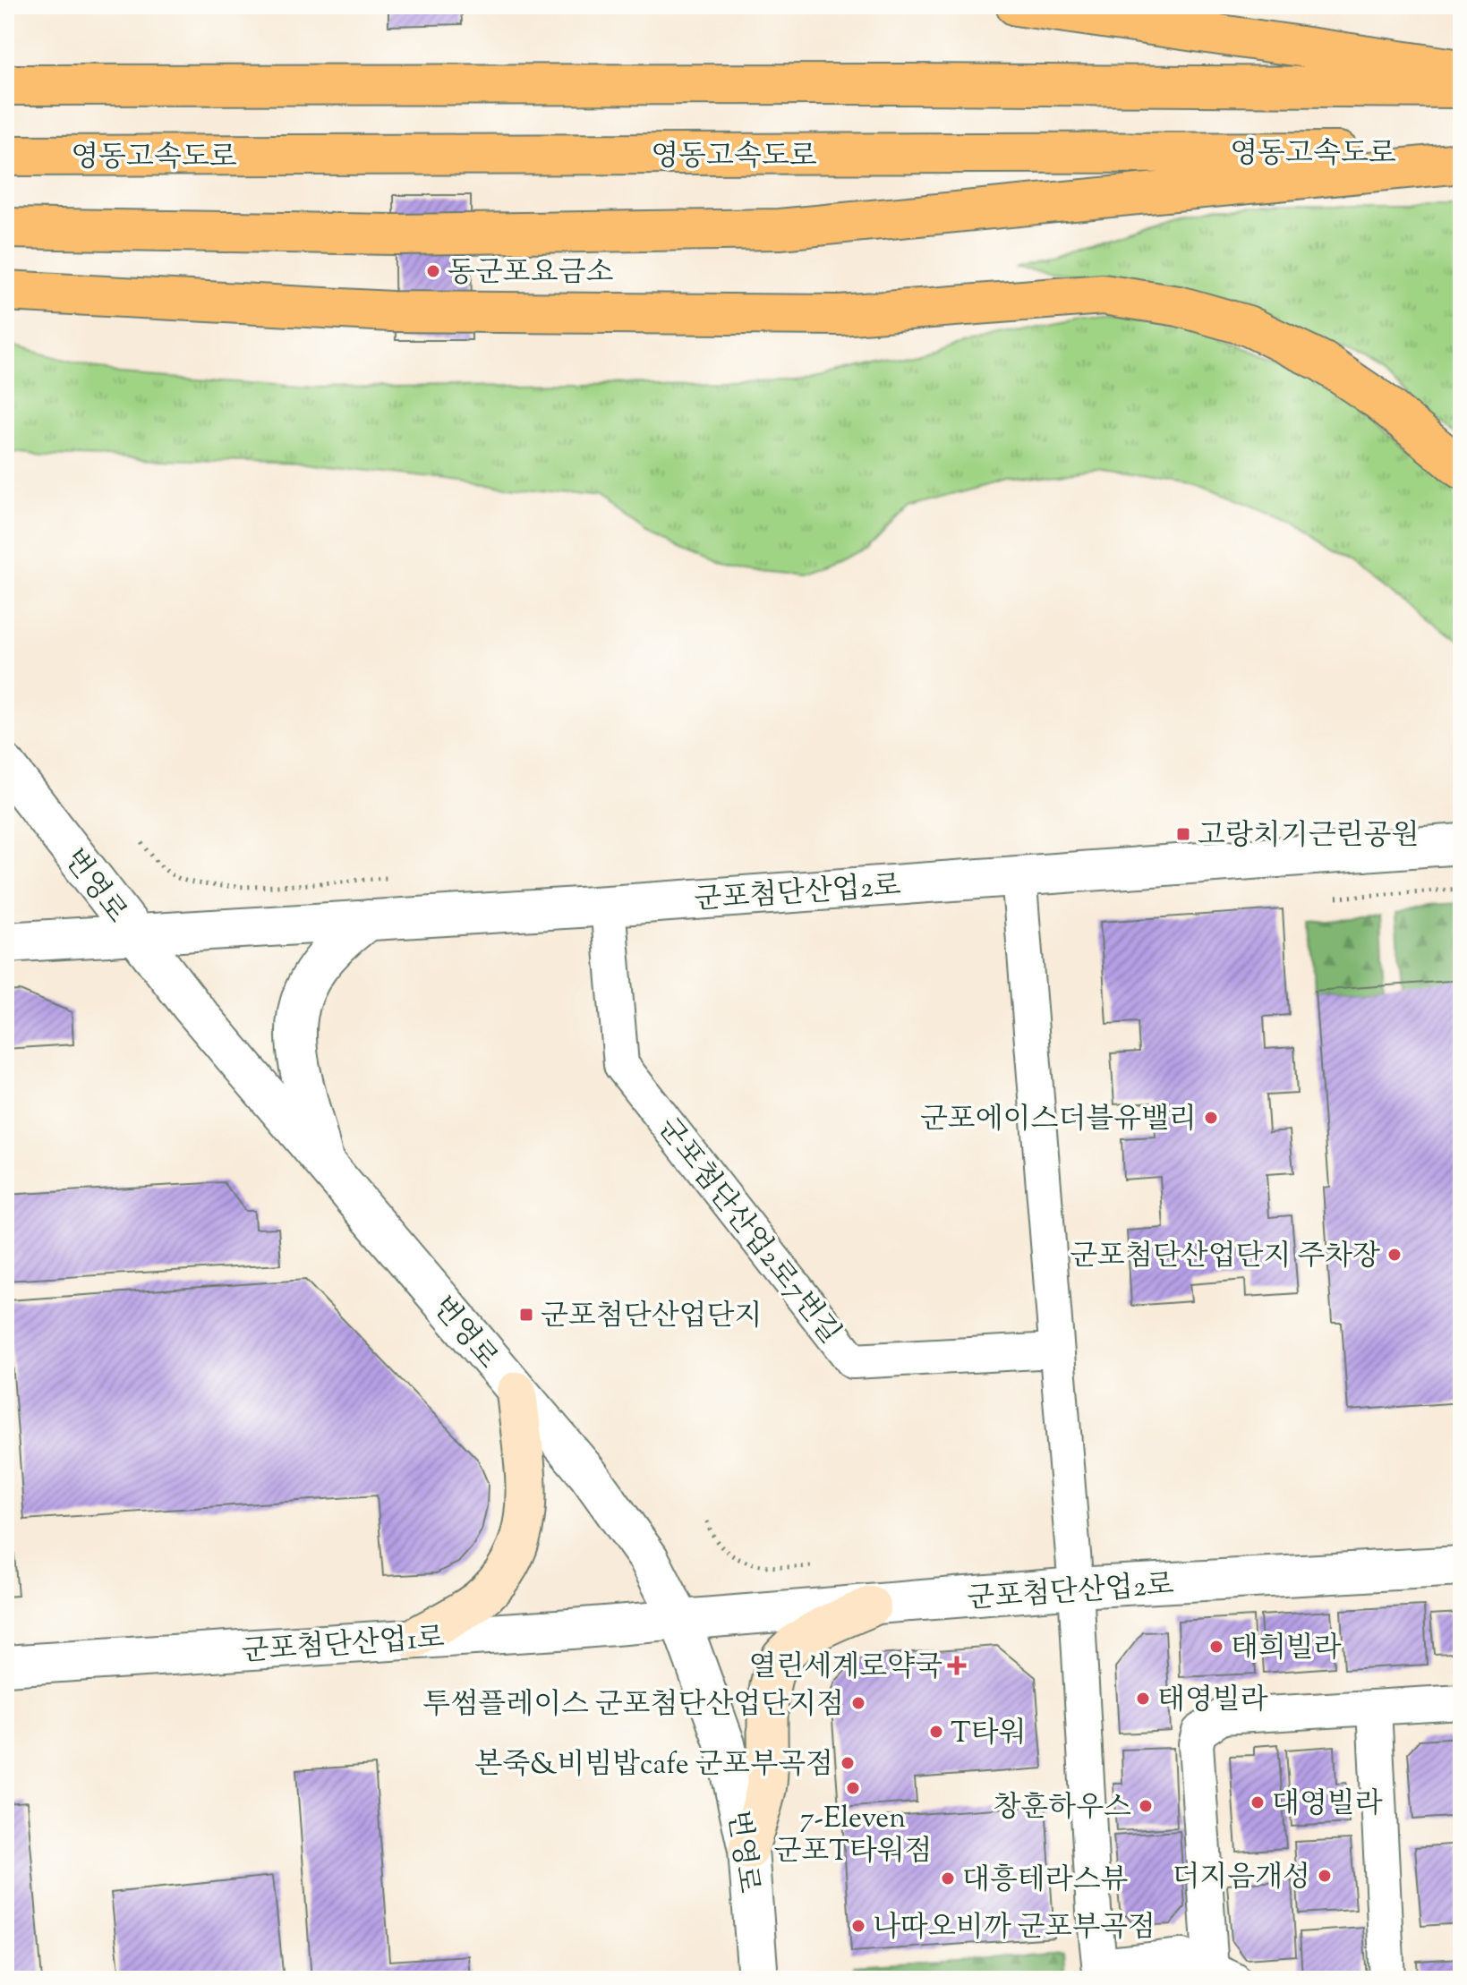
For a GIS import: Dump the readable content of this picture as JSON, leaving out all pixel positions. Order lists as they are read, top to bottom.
{
  "streets": {
    "highway": ["영동고속도로"],
    "street": [
      "번영로",
      "군포첨단산업2로",
      "군포첨단산업2로7번길",
      "군포첨단산업1로"
    ]
  },
  "crossings": [
    ["번영로", "군포첨단산업2로"],
    ["번영로", "군포첨단산업1로"],
    ["군포첨단산업2로", "군포첨단산업2로7번길"],
    ["군포첨단산업2로", "군포첨단산업1로"]
  ],
  "places": {
    "other": [
      "동군포요금소",
      "군포에이스더블유밸리",
      "군포첨단산업단지 주차장",
      "태희빌라",
      "태영빌라",
      "투썸플레이스 군포첨단산업단지점",
      "T타워",
      "본죽&비빔밥cafe 군포부곡점",
      "7-Eleven 군포T타워점",
      "대영빌라",
      "창훈하우스",
      "더지음개성",
      "대흥테라스뷰",
      "나따오비까 군포부곡점"
    ],
    "transit": ["고랑치기근린공원", "군포첨단산업단지"],
    "health": ["열린세계로약국"]
  }
}
